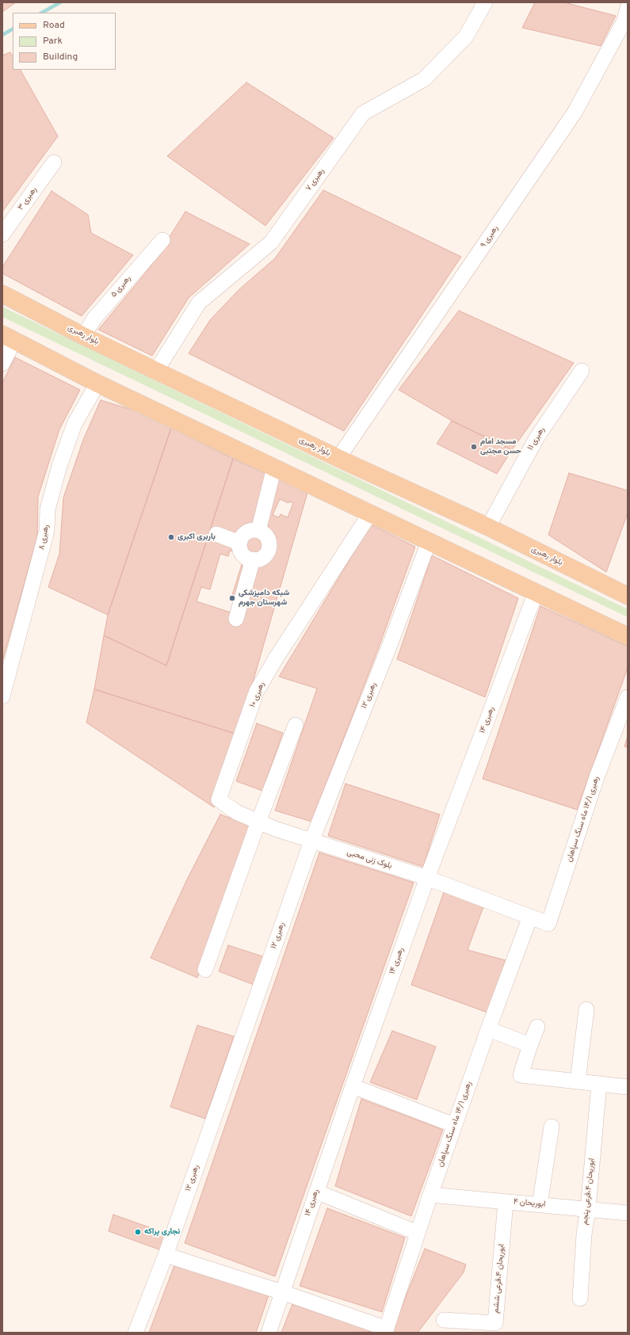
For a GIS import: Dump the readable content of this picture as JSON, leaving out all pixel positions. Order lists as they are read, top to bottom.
{
  "streets": {
    "main road": ["بلوار رهبری"],
    "street": [
      "رهبری ۷",
      "رهبری ۳",
      "رهبری ۹",
      "رهبری ۵",
      "رهبری ۱۱",
      "رهبری ۸",
      "رهبری ۱۰",
      "رهبری ۱۲",
      "رهبری ۱۴",
      "رهبری ۱۴/۱ ماه سنگ سپاهان",
      "بلوک زنی محبی",
      "ابوریحان ۴،فرعی پنجم",
      "ابوریحان ۴",
      "ابوریحان ۴،فرعی ششم"
    ]
  },
  "crossings": [
    ["رهبری ۷", "بلوار رهبری"],
    ["رهبری ۹", "بلوار رهبری"],
    ["رهبری ۵", "بلوار رهبری"],
    ["بلوار رهبری", "رهبری ۱۱"],
    ["رهبری ۱۰", "رهبری ۱۲"],
    ["رهبری ۱۰", "بلوک زنی محبی"],
    ["رهبری ۱۲", "بلوک زنی محبی"],
    ["رهبری ۱۴", "رهبری ۱۴/۱ ماه سنگ سپاهان"],
    ["رهبری ۱۴", "بلوک زنی محبی"],
    ["رهبری ۱۴/۱ ماه سنگ سپاهان", "بلوک زنی محبی"],
    ["رهبری ۱۴/۱ ماه سنگ سپاهان", "ابوریحان ۴"],
    ["ابوریحان ۴،فرعی پنجم", "ابوریحان ۴"],
    ["ابوریحان ۴", "ابوریحان ۴،فرعی ششم"]
  ],
  "places": [
    "مسجد امام حسن مجتبی",
    "باربری اکبری",
    "شبکه دامپزشکی شهرستان جهرم",
    "نجاری پراکه"
  ],
  "legend": ["Road", "Park", "Building"]
}
